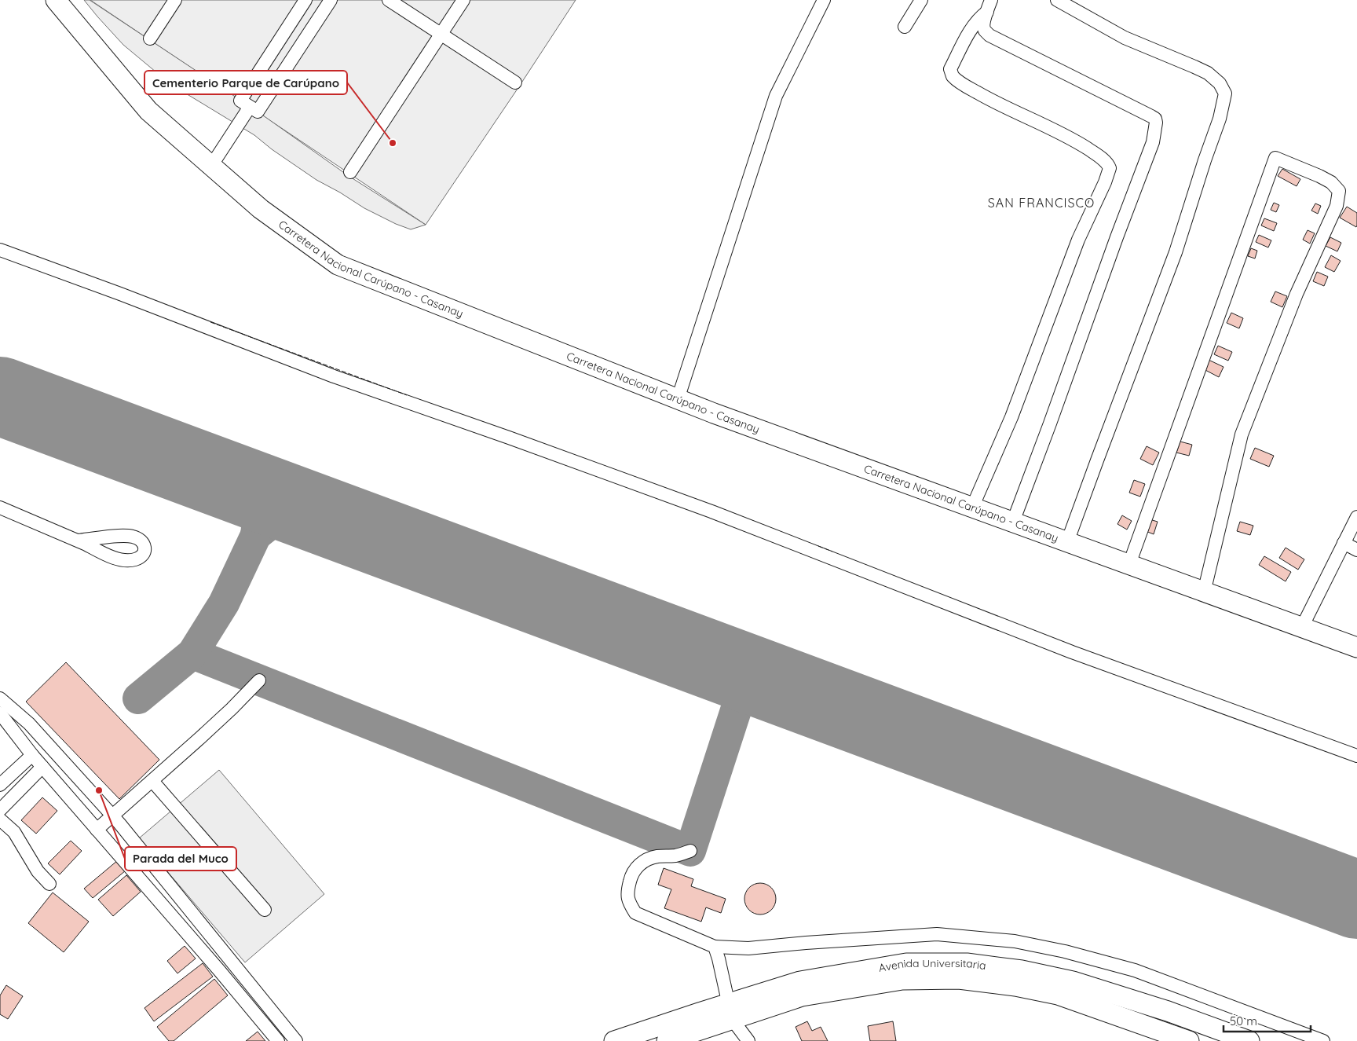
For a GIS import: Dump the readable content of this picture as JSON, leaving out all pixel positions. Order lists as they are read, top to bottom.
{
  "streets": {
    "highway": ["Carretera Nacional Carúpano - Casanay", "Avenida Universitaria"]
  },
  "districts": ["SAN FRANCISCO"],
  "places": ["Cementerio Parque de Carúpano", "Parada del Muco"],
  "scale_bar": "50 m"
}
